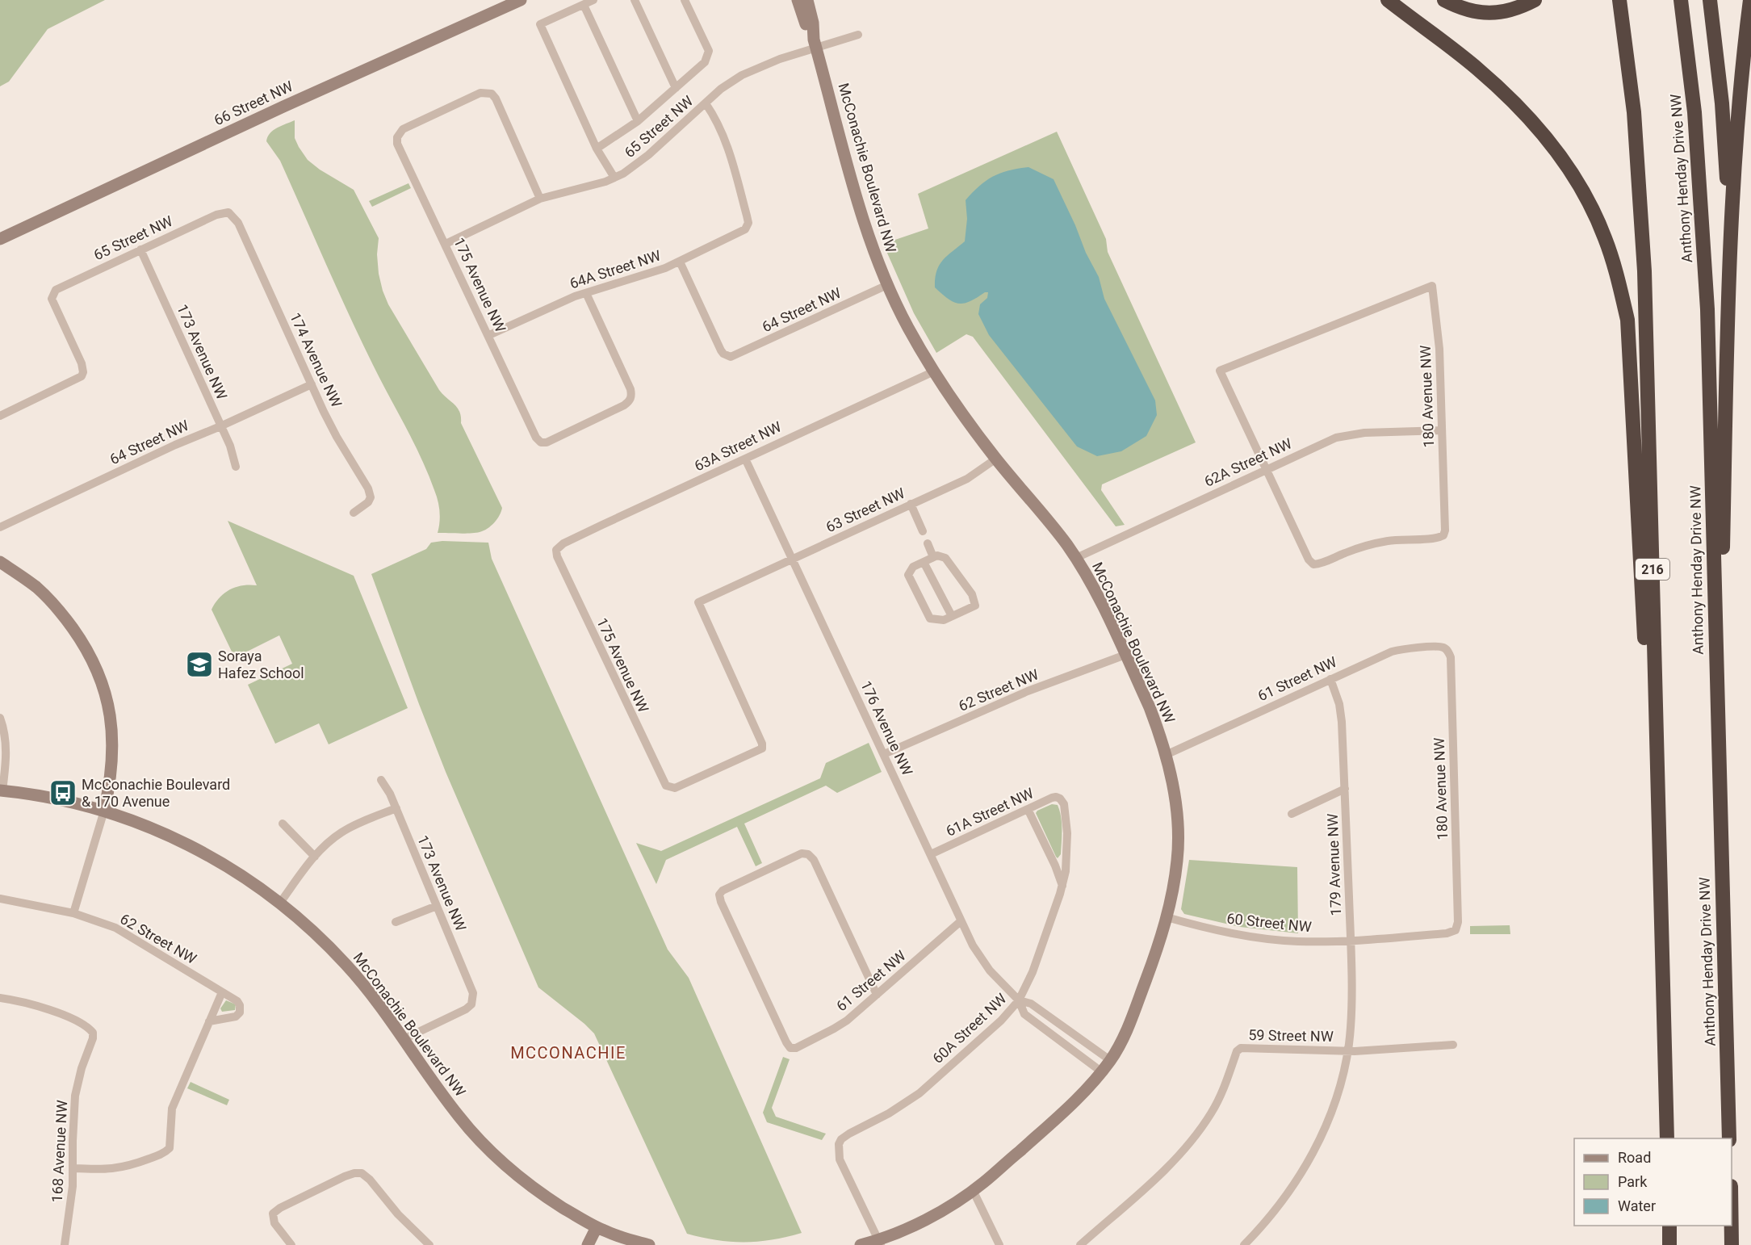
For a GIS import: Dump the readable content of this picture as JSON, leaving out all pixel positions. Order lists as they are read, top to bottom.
{
  "streets": {
    "highway": ["Anthony Henday Drive NW", "216"],
    "street": [
      "66 Street NW",
      "65 Street NW",
      "McConachie Boulevard NW",
      "64A Street NW",
      "175 Avenue NW",
      "64 Street NW",
      "173 Avenue NW",
      "174 Avenue NW",
      "180 Avenue NW",
      "63A Street NW",
      "62A Street NW",
      "63 Street NW",
      "61 Street NW",
      "62 Street NW",
      "176 Avenue NW",
      "61A Street NW",
      "179 Avenue NW",
      "60 Street NW",
      "60A Street NW",
      "59 Street NW",
      "168 Avenue NW"
    ]
  },
  "crossings": [
    ["65 Street NW", "McConachie Boulevard NW"],
    ["65 Street NW", "64A Street NW"],
    ["65 Street NW", "175 Avenue NW"],
    ["65 Street NW", "173 Avenue NW"],
    ["65 Street NW", "174 Avenue NW"],
    ["McConachie Boulevard NW", "64 Street NW"],
    ["McConachie Boulevard NW", "173 Avenue NW"],
    ["McConachie Boulevard NW", "63A Street NW"],
    ["McConachie Boulevard NW", "62A Street NW"],
    ["McConachie Boulevard NW", "63 Street NW"],
    ["McConachie Boulevard NW", "61 Street NW"],
    ["McConachie Boulevard NW", "62 Street NW"],
    ["McConachie Boulevard NW", "176 Avenue NW"],
    ["McConachie Boulevard NW", "60 Street NW"],
    ["McConachie Boulevard NW", "60A Street NW"],
    ["64A Street NW", "175 Avenue NW"],
    ["64A Street NW", "64 Street NW"],
    ["175 Avenue NW", "63A Street NW"],
    ["175 Avenue NW", "63 Street NW"],
    ["64 Street NW", "173 Avenue NW"],
    ["64 Street NW", "174 Avenue NW"],
    ["180 Avenue NW", "62A Street NW"],
    ["180 Avenue NW", "61 Street NW"],
    ["180 Avenue NW", "60 Street NW"],
    ["63A Street NW", "176 Avenue NW"],
    ["63 Street NW", "176 Avenue NW"],
    ["61 Street NW", "176 Avenue NW"],
    ["61 Street NW", "179 Avenue NW"],
    ["62 Street NW", "176 Avenue NW"],
    ["176 Avenue NW", "61A Street NW"],
    ["176 Avenue NW", "60A Street NW"],
    ["61A Street NW", "60A Street NW"],
    ["179 Avenue NW", "60 Street NW"],
    ["179 Avenue NW", "59 Street NW"]
  ],
  "districts": ["MCCONACHIE"],
  "places": {
    "school or university": ["Soraya Hafez School"],
    "bus stop": ["McConachie Boulevard & 170 Avenue"]
  },
  "legend": ["Road", "Park", "Water"]
}
